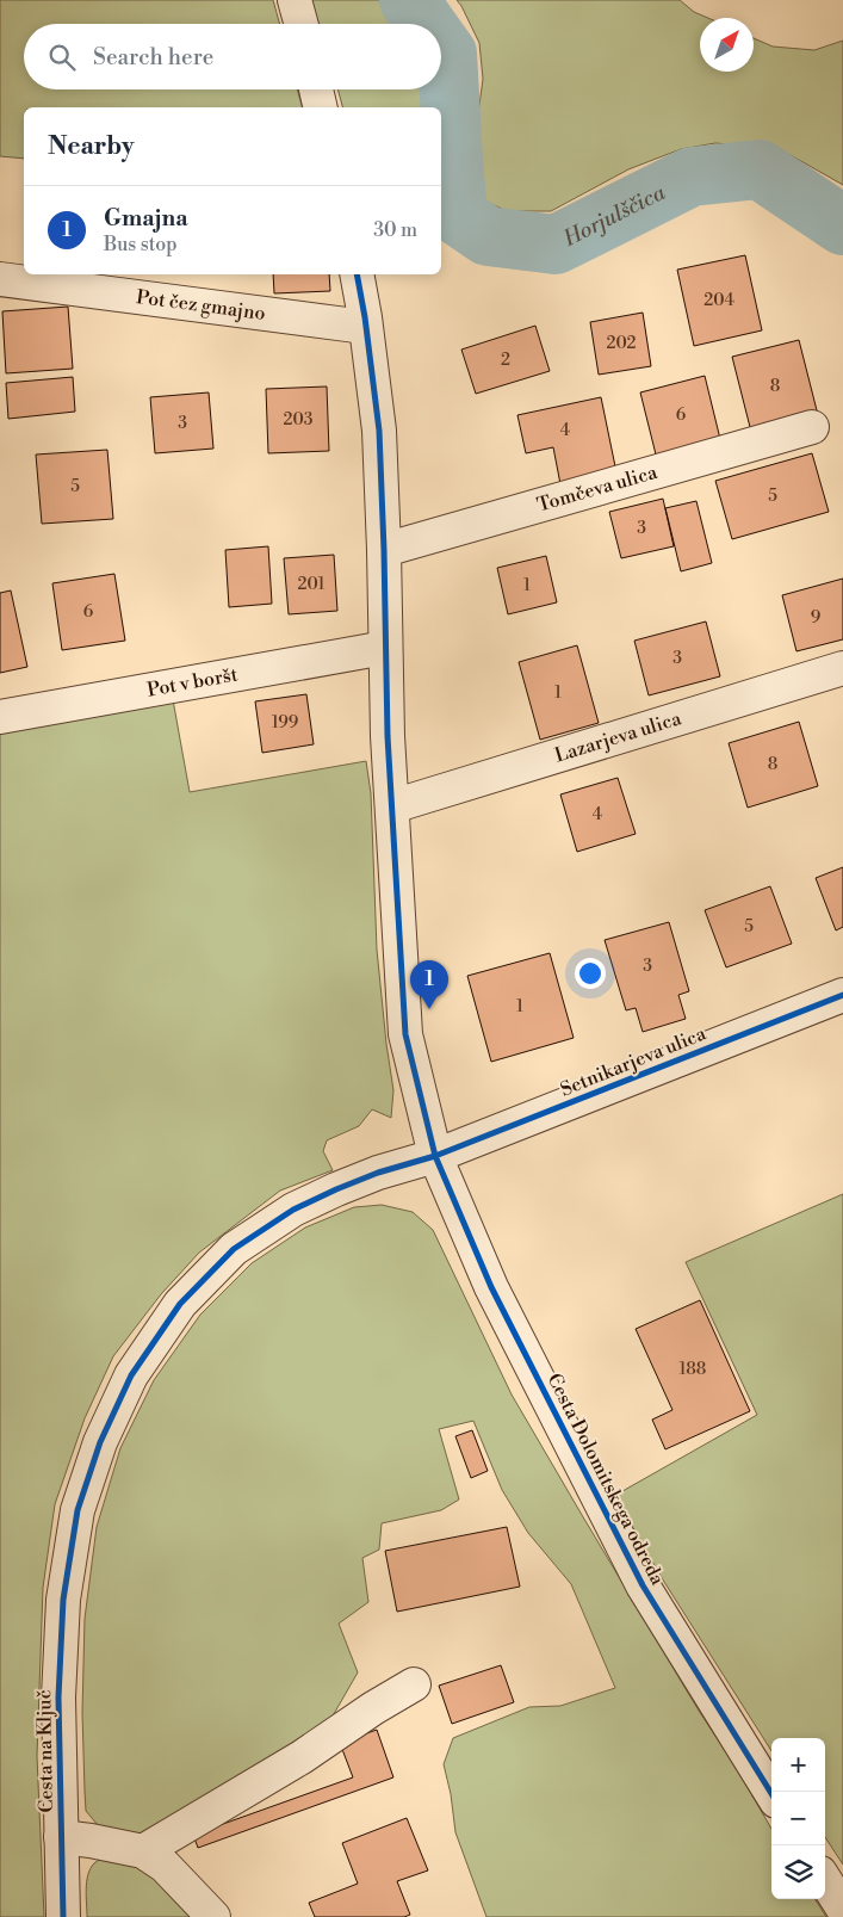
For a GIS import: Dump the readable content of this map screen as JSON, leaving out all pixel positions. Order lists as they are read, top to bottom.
{
  "streets": {
    "street": [
      "Pot čez gmajno",
      "Tomčeva ulica",
      "Pot v boršt",
      "Lazarjeva ulica",
      "Setnikarjeva ulica",
      "Cesta Dolomitskega odreda",
      "Cesta na Ključ"
    ]
  },
  "crossings": [
    ["Pot čez gmajno", "Cesta Dolomitskega odreda"],
    ["Tomčeva ulica", "Cesta Dolomitskega odreda"],
    ["Pot v boršt", "Cesta Dolomitskega odreda"],
    ["Lazarjeva ulica", "Cesta Dolomitskega odreda"],
    ["Setnikarjeva ulica", "Cesta Dolomitskega odreda"],
    ["Setnikarjeva ulica", "Cesta na Ključ"],
    ["Cesta Dolomitskega odreda", "Cesta na Ključ"]
  ],
  "water": ["Horjulščica"],
  "house_numbers": [
    "204",
    "202",
    "2",
    "8",
    "6",
    "203",
    "3",
    "4",
    "5",
    "5",
    "3",
    "201",
    "1",
    "6",
    "9",
    "3",
    "1",
    "199",
    "8",
    "4",
    "5",
    "3",
    "1",
    "188"
  ],
  "north": "top right",
  "page": {
    "search": "Search here",
    "heading": "Nearby",
    "list": [
      {
        "mark": "1",
        "name": "Gmajna",
        "note": "Bus stop",
        "value": "30 m"
      }
    ],
    "pins": "1",
    "map_buttons": ["+", "−"]
  }
}
